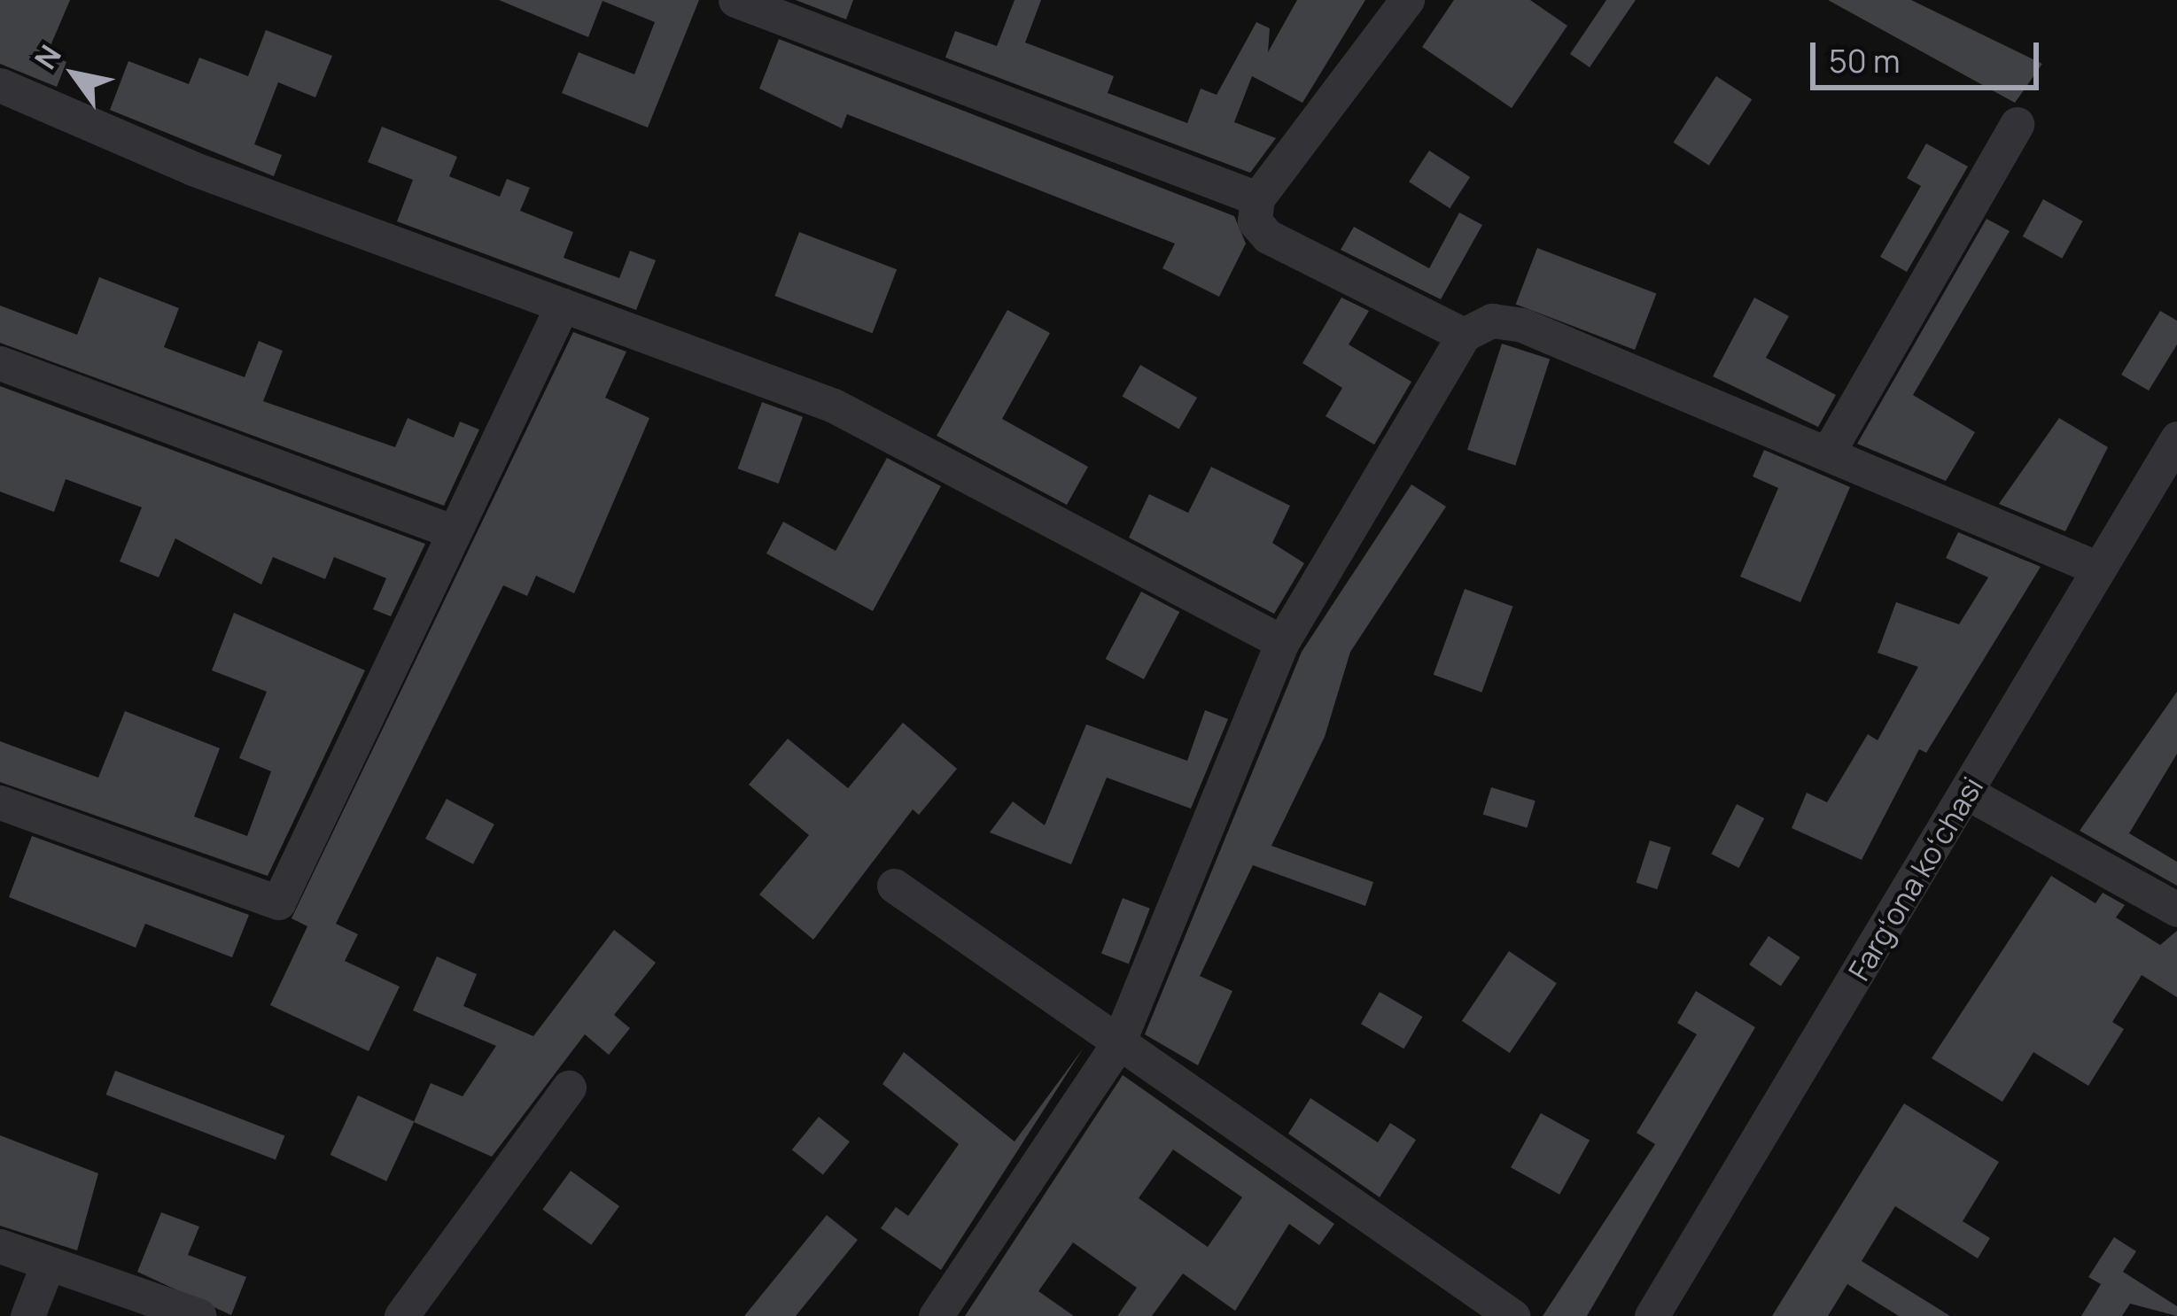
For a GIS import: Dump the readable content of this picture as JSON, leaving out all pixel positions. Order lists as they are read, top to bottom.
{
  "streets": {
    "street": ["Fargʻona koʻchasi"]
  },
  "scale_bar": "50 m",
  "north": "top left"
}
